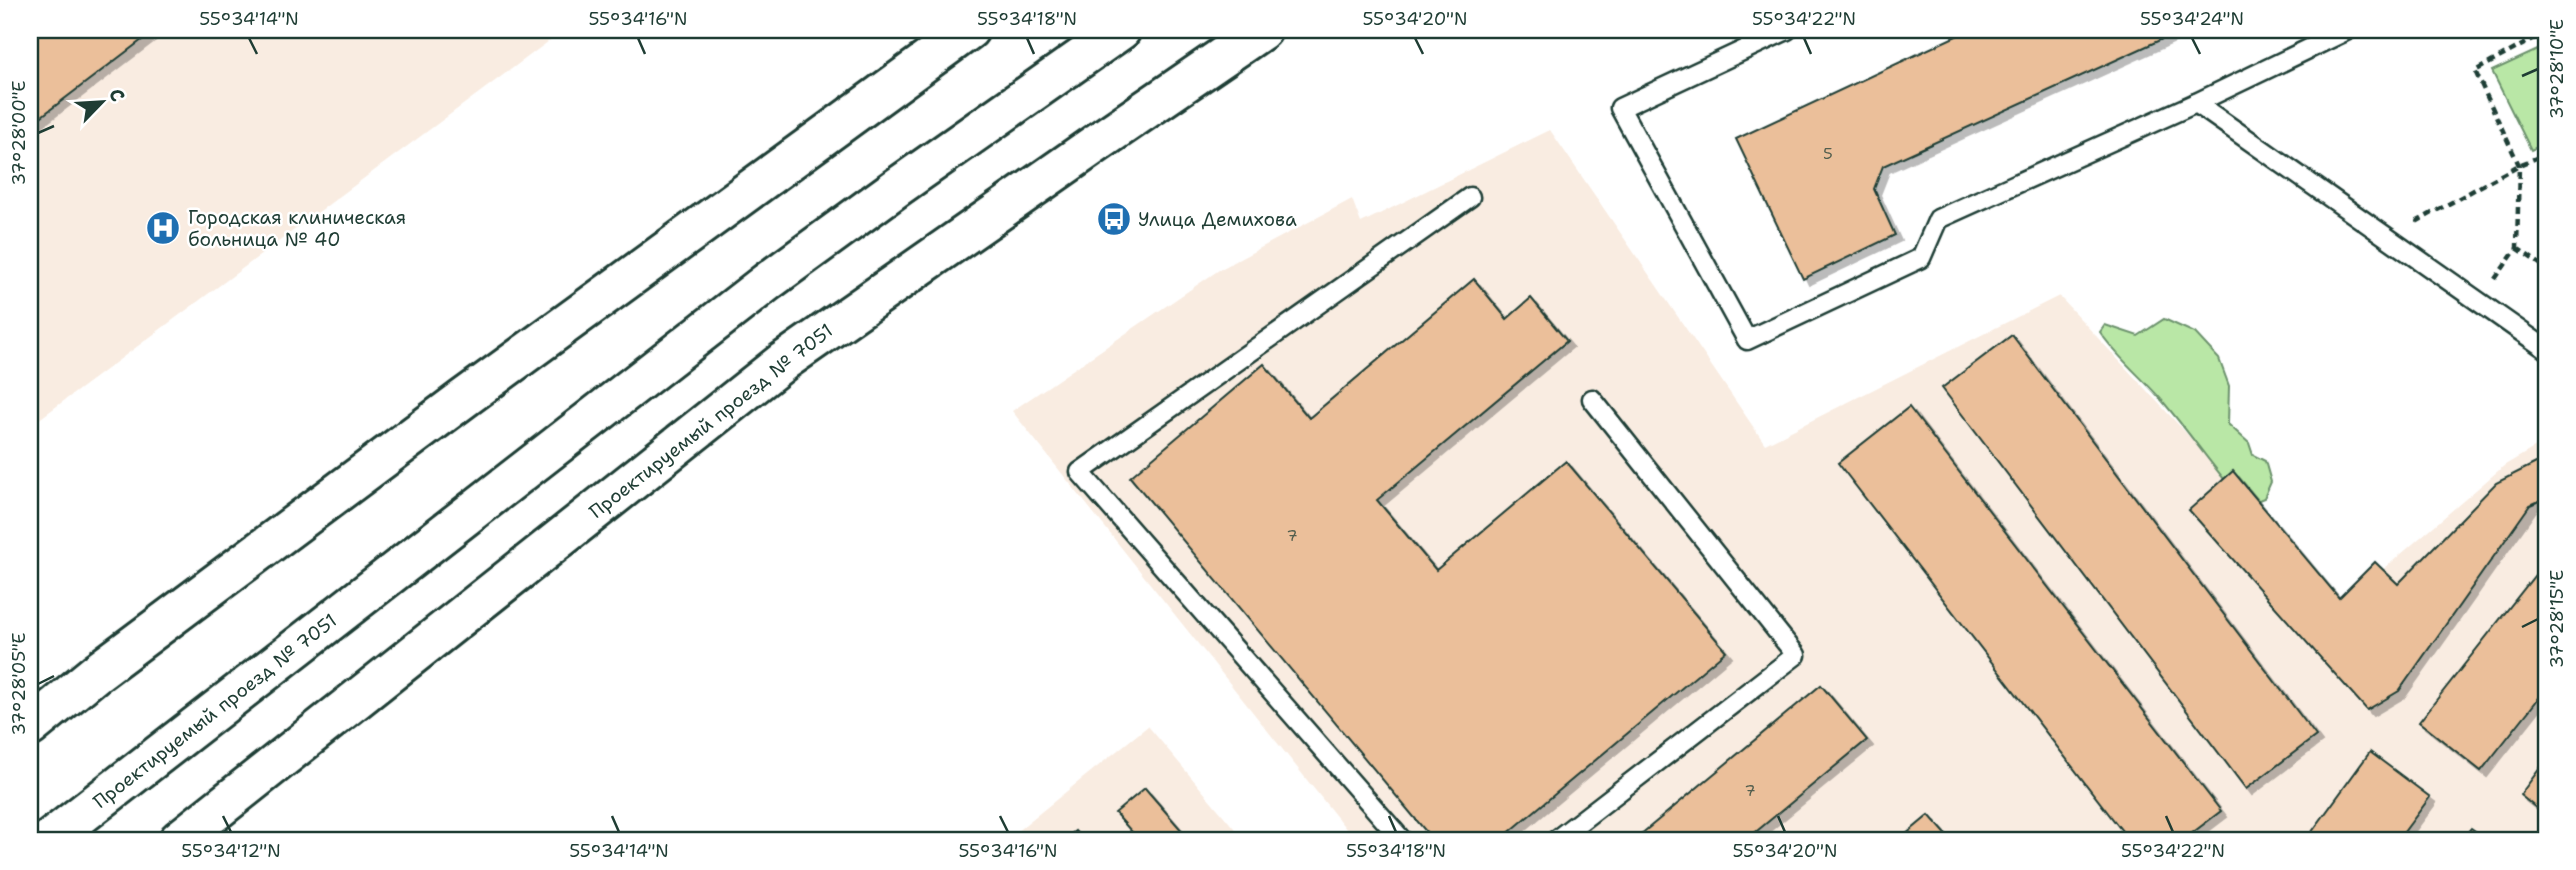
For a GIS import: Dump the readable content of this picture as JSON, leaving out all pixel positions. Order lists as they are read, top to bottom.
{
  "streets": {
    "main road": ["Проектируемый проезд № 7051"]
  },
  "places": {
    "bus stop": ["Улица Демихова"],
    "hospital": ["Городская клиническая больница № 40"]
  },
  "house_numbers": ["5", "7", "7"],
  "north": "top right",
  "coordinates": [
    "55°34'14\"N",
    "55°34'16\"N",
    "55°34'18\"N",
    "55°34'20\"N",
    "55°34'22\"N",
    "55°34'24\"N",
    "37°28'10\"E",
    "37°28'00\"E",
    "37°28'15\"E",
    "37°28'05\"E",
    "55°34'12\"N"
  ]
}
